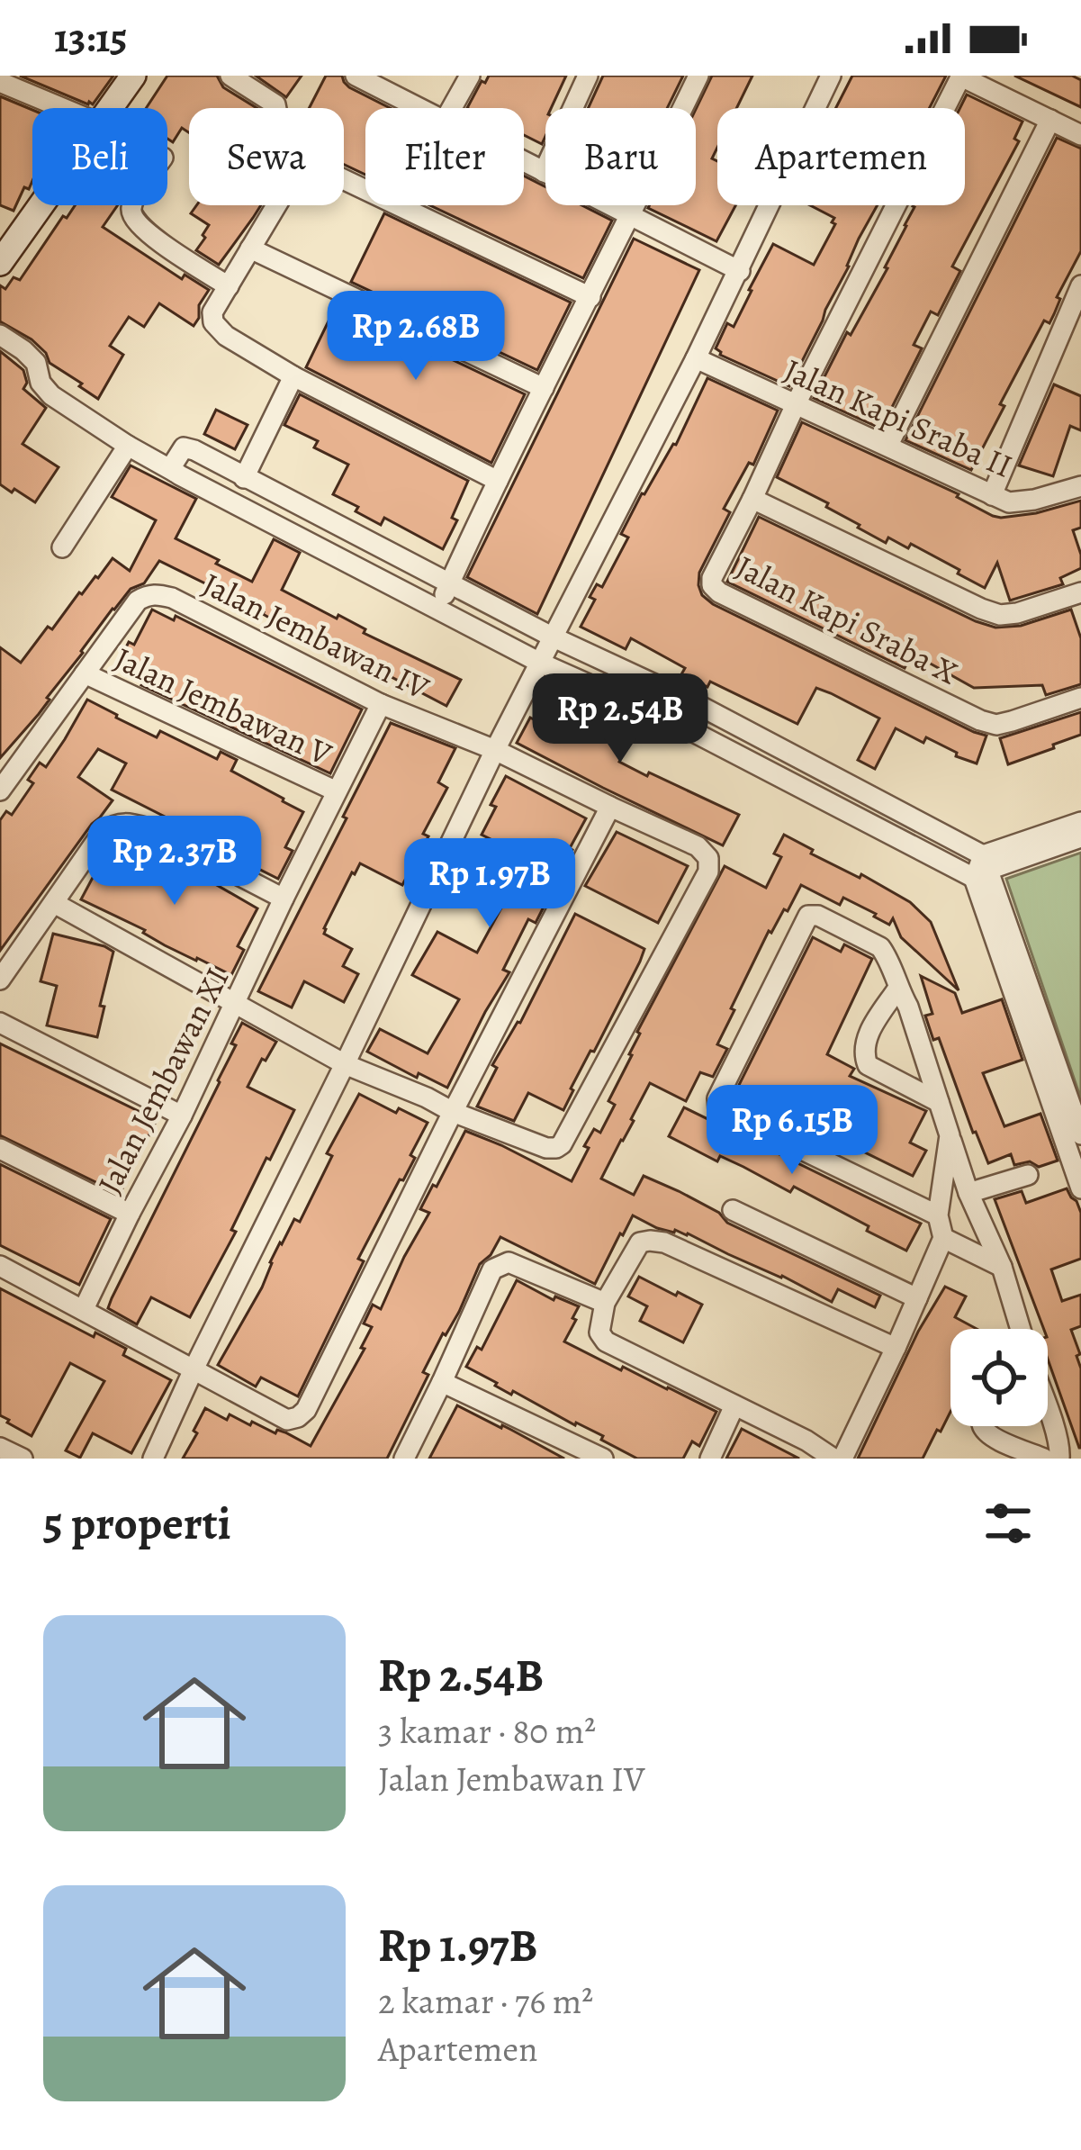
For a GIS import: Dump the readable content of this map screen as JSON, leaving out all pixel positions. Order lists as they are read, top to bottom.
{
  "streets": {
    "street": [
      "Jalan Kapi Sraba II",
      "Jalan Kapi Sraba X",
      "Jalan Jembawan IV",
      "Jalan Jembawan V",
      "Jalan Jembawan XI"
    ]
  },
  "crossings": [
    ["Jalan Kapi Sraba II", "Jalan Kapi Sraba X"],
    ["Jalan Jembawan IV", "Jalan Jembawan V"],
    ["Jalan Jembawan IV", "Jalan Jembawan XI"],
    ["Jalan Jembawan V", "Jalan Jembawan XI"]
  ],
  "page": {
    "status": "13:15",
    "chip": [
      "Beli",
      "Sewa",
      "Filter",
      "Baru",
      "Apartemen"
    ],
    "price": [
      "Rp 2.68B",
      "Rp 2.54B",
      "Rp 2.37B",
      "Rp 1.97B",
      "Rp 6.15B"
    ],
    "heading": "5 properti",
    "list": [
      {
        "name": "Rp 2.54B",
        "note": "3 kamar · 80 m² · Jalan Jembawan IV"
      },
      {
        "name": "Rp 1.97B",
        "note": "2 kamar · 76 m² · Apartemen"
      }
    ]
  }
}
